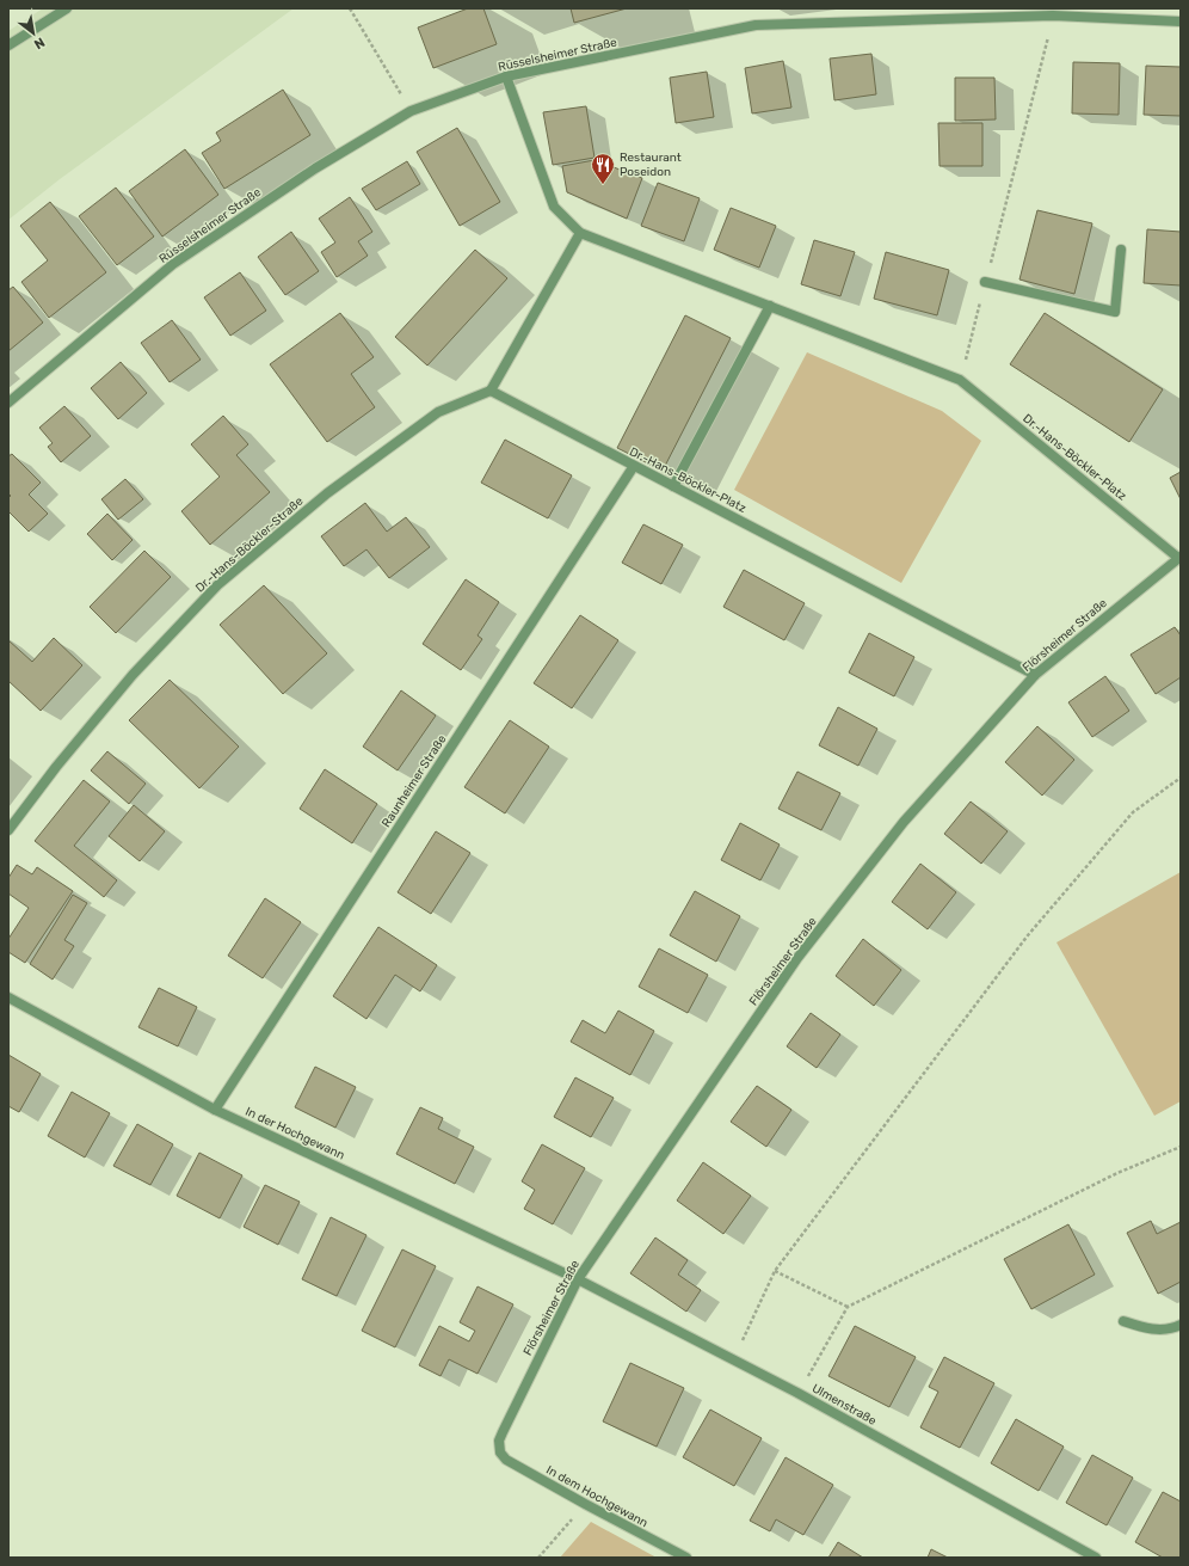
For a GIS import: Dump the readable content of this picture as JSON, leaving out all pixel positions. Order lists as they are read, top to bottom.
{
  "streets": {
    "street": [
      "Rüsselsheimer Straße",
      "Dr.-Hans-Böckler-Platz",
      "Dr.-Hans-Böckler-Straße",
      "Flörsheimer Straße",
      "Raunheimer Straße",
      "In der Hochgewann",
      "Ulmenstraße",
      "In dem Hochgewann"
    ]
  },
  "crossings": [
    ["Rüsselsheimer Straße", "Dr.-Hans-Böckler-Platz"],
    ["Dr.-Hans-Böckler-Platz", "Dr.-Hans-Böckler-Straße"],
    ["Dr.-Hans-Böckler-Platz", "Flörsheimer Straße"],
    ["Dr.-Hans-Böckler-Platz", "Raunheimer Straße"],
    ["Flörsheimer Straße", "In der Hochgewann"],
    ["Flörsheimer Straße", "Ulmenstraße"],
    ["Flörsheimer Straße", "In dem Hochgewann"],
    ["Raunheimer Straße", "In der Hochgewann"],
    ["In der Hochgewann", "Ulmenstraße"]
  ],
  "places": {
    "restaurant": ["Restaurant Poseidon"]
  },
  "north": "bottom right"
}
